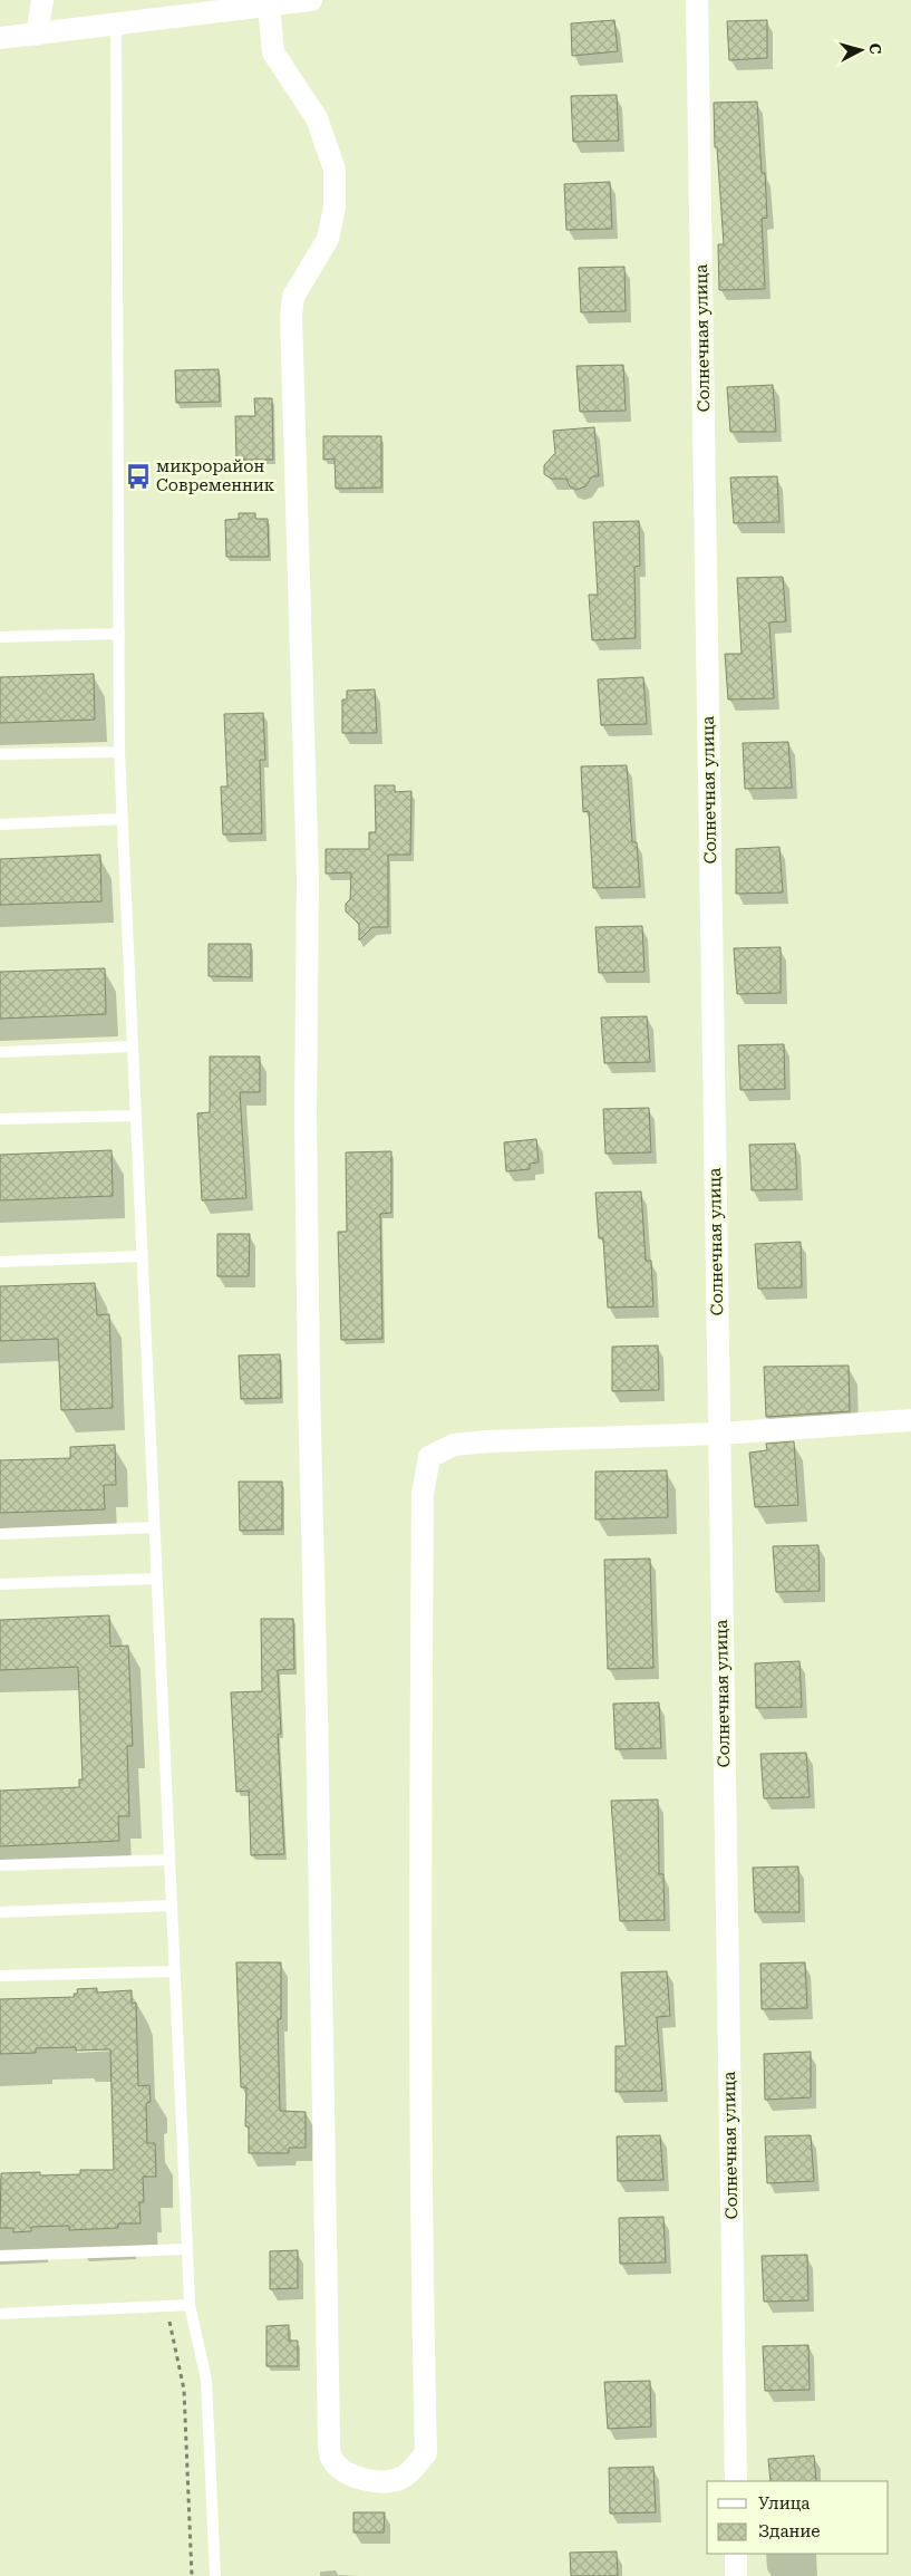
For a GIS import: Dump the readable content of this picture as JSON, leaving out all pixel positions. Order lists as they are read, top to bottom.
{
  "streets": {
    "street": ["Солнечная улица"]
  },
  "places": {
    "bus stop": ["микрорайон Современник"]
  },
  "legend": ["Улица", "Здание"],
  "north": "right"
}
